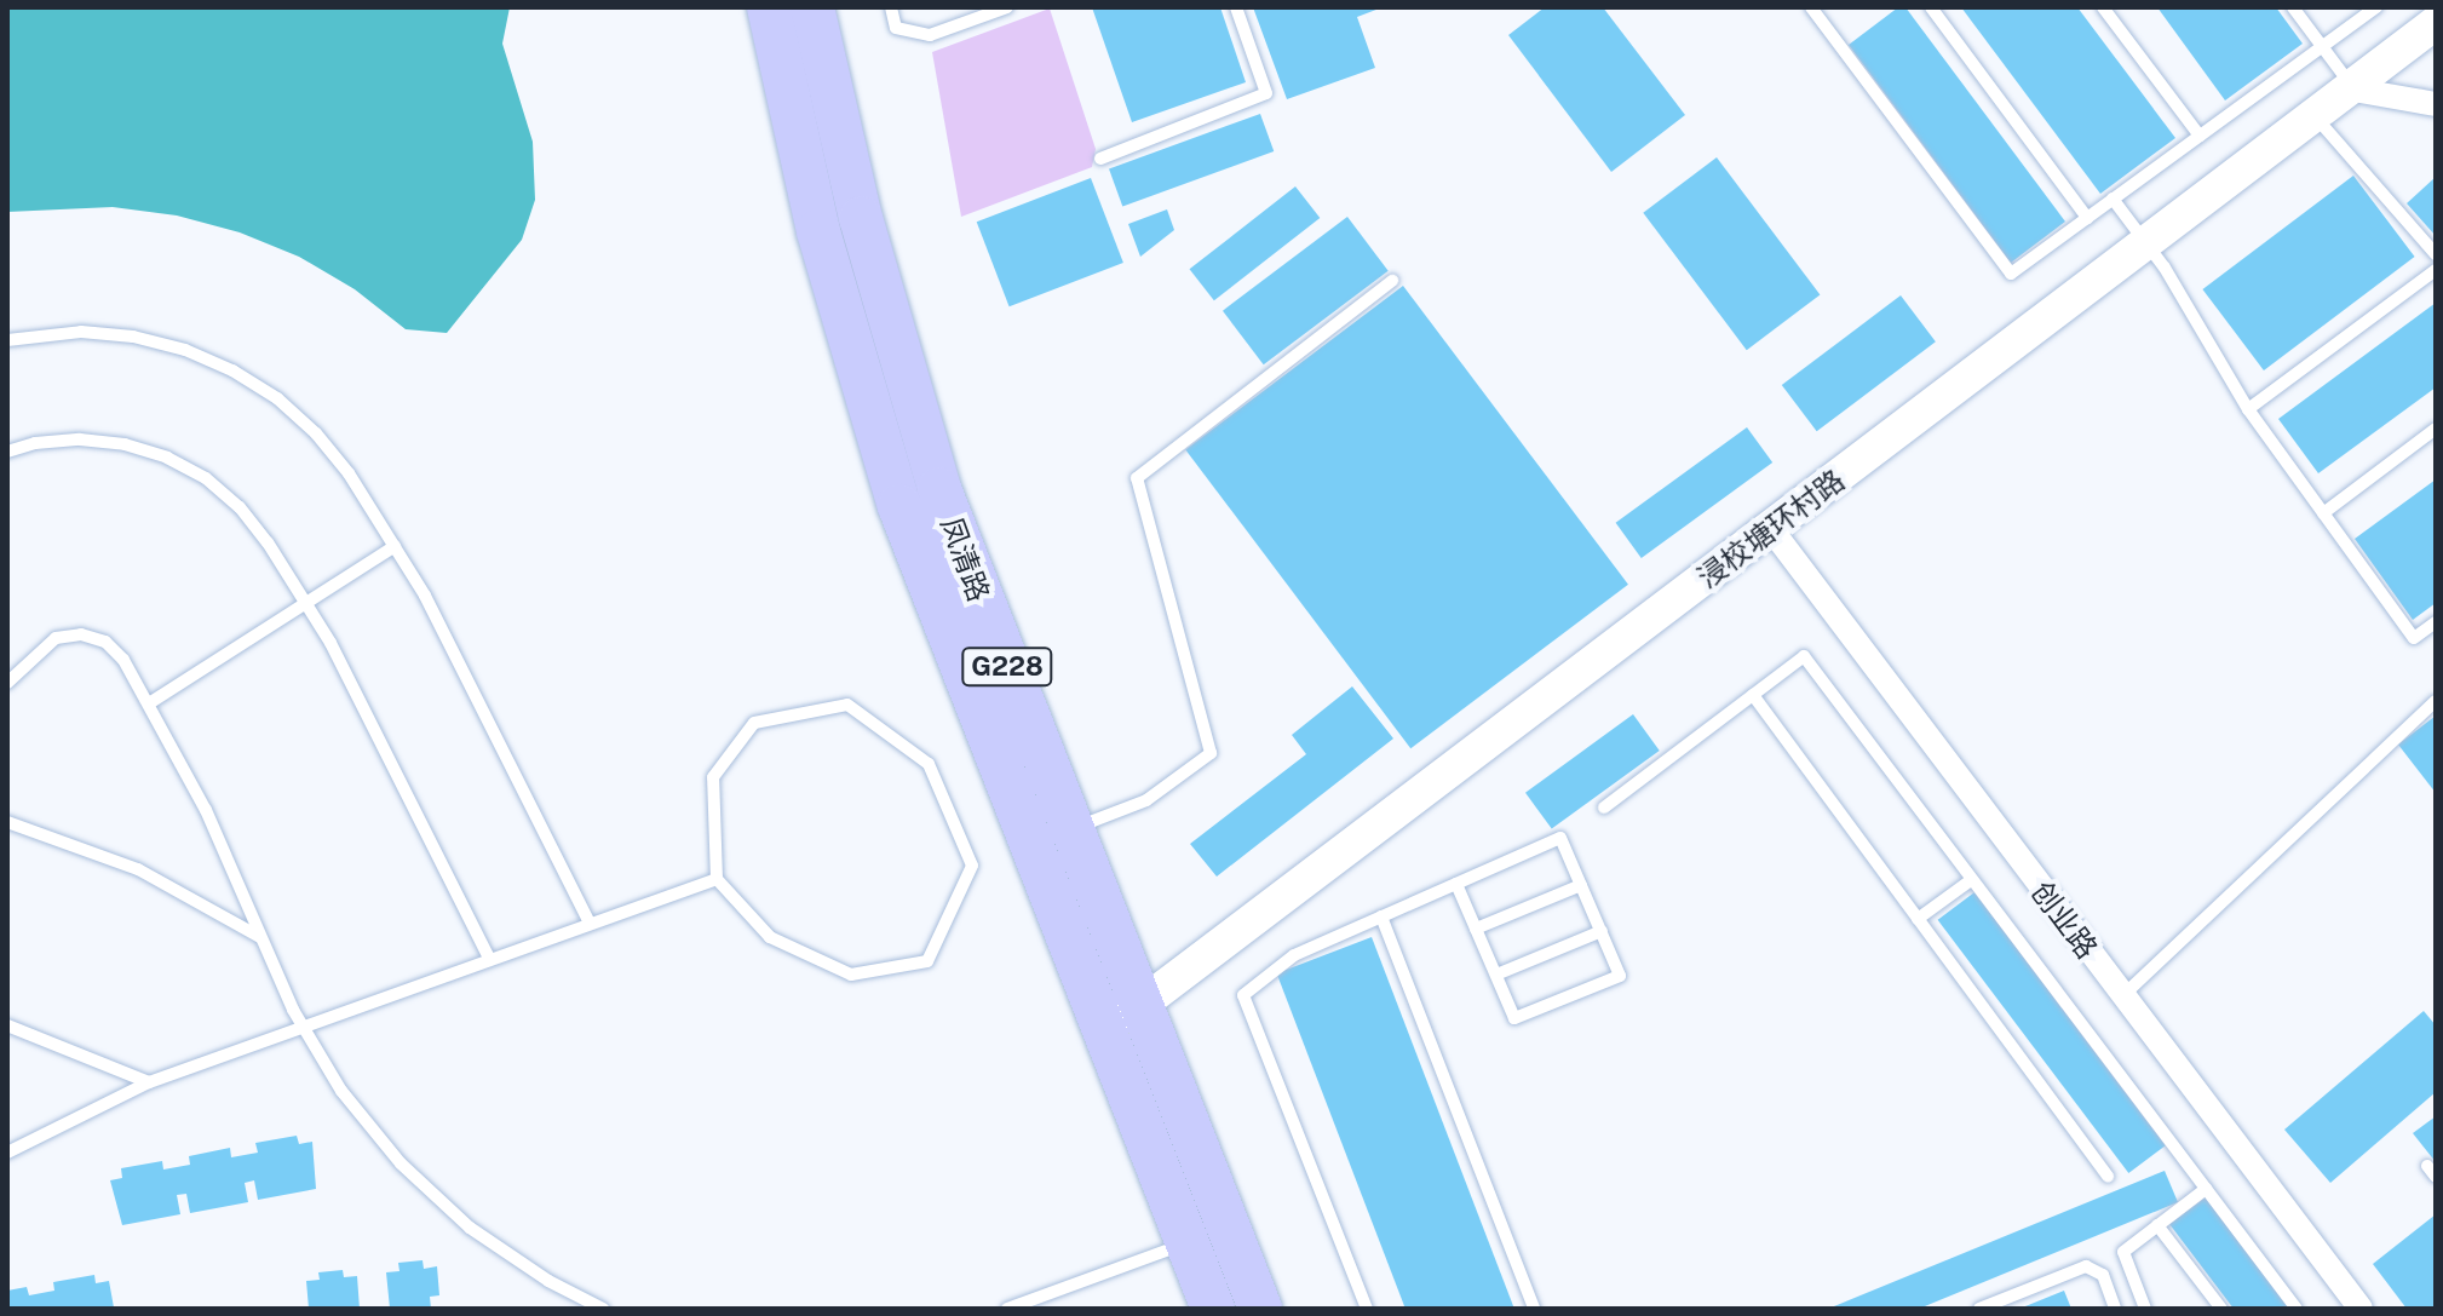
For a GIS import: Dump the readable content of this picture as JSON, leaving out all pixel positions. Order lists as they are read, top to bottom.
{
  "streets": {
    "highway": ["凤清路", "G228"],
    "street": ["浸校塘环村路", "创业路"]
  },
  "crossings": [
    ["浸校塘环村路", "凤清路"],
    ["浸校塘环村路", "创业路"]
  ]
}
